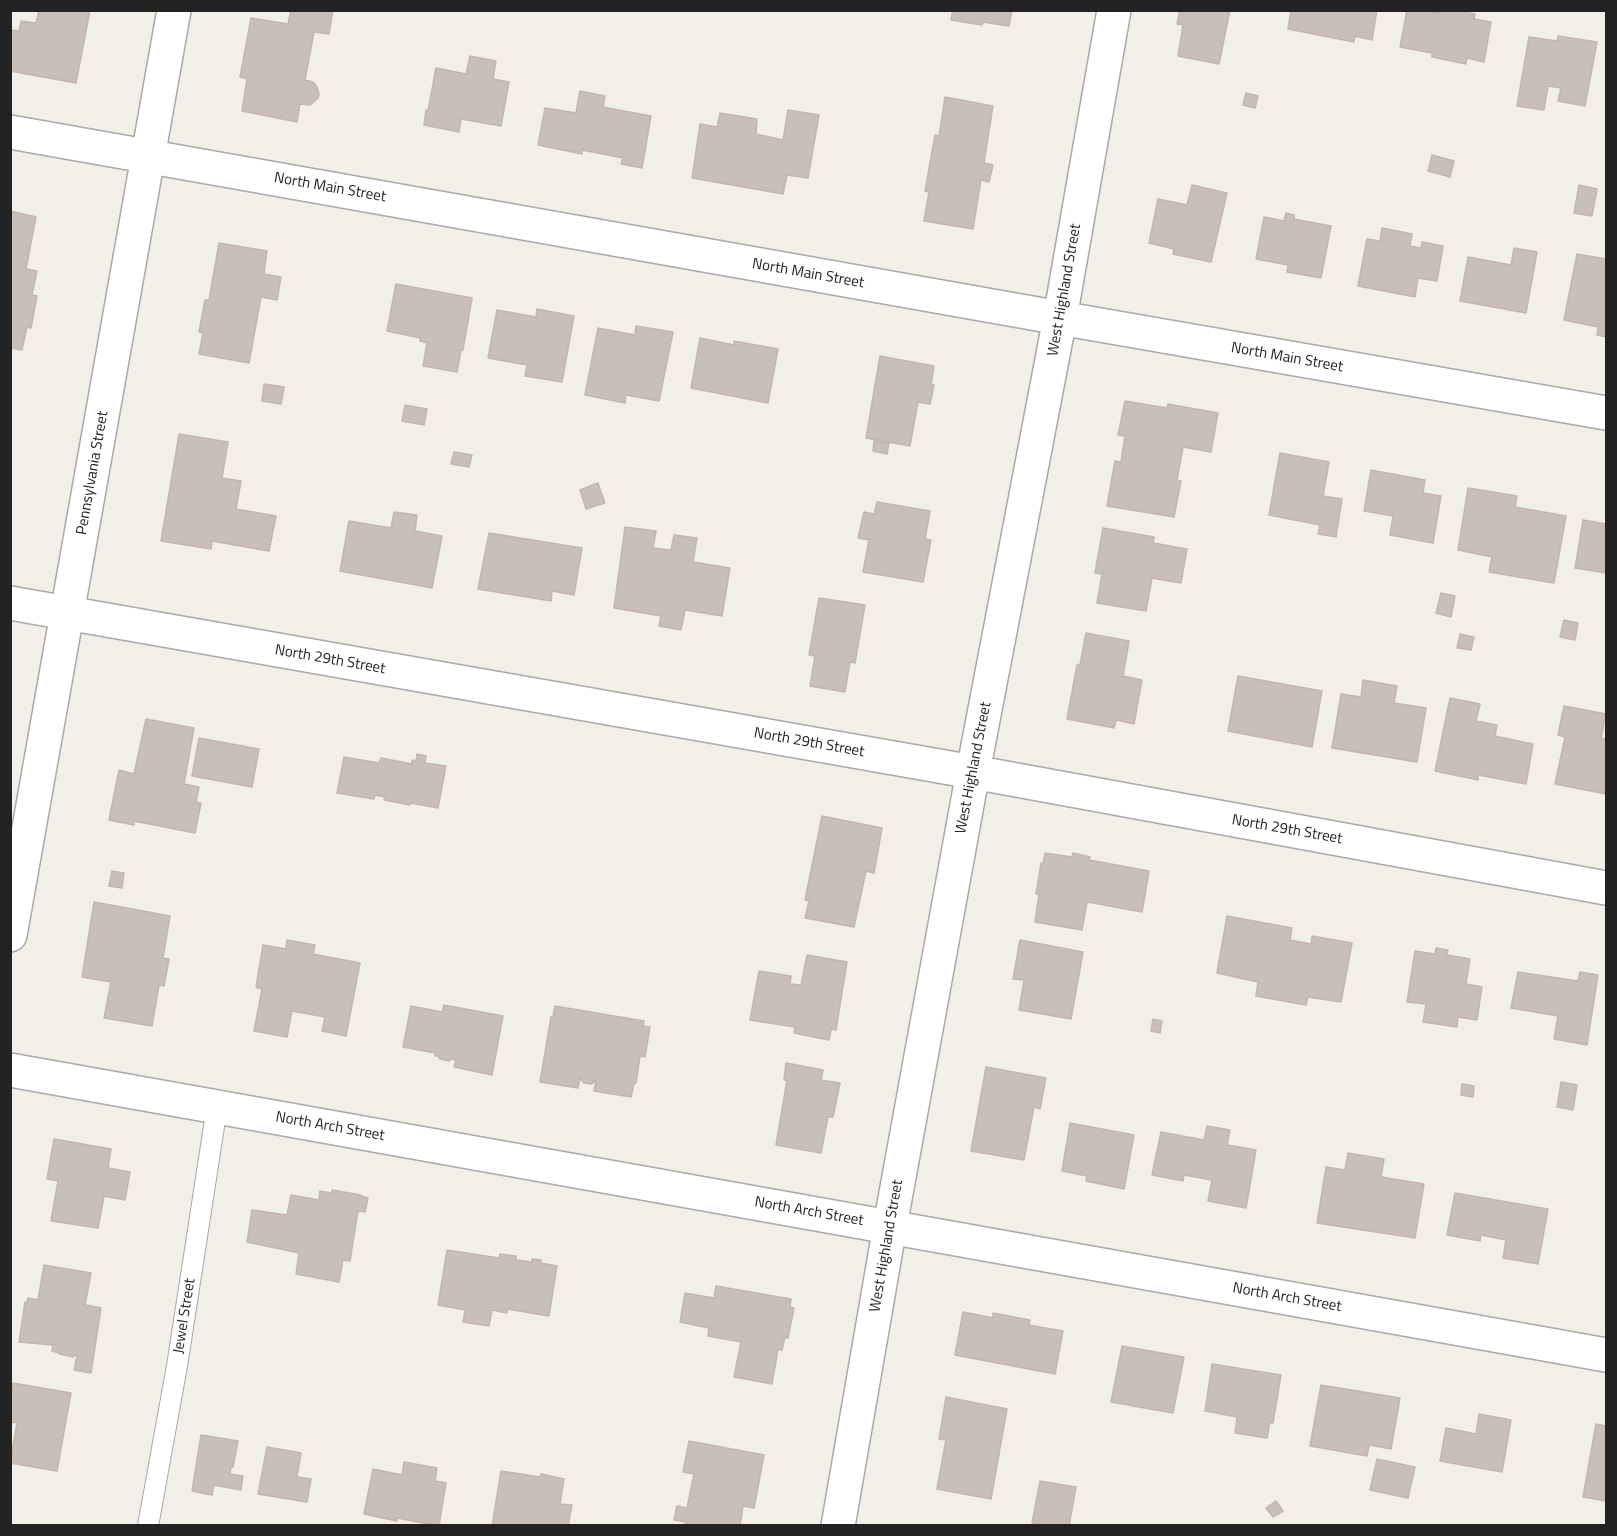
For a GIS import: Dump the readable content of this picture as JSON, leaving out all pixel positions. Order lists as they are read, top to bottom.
{
  "streets": {
    "street": [
      "North Main Street",
      "West Highland Street",
      "Pennsylvania Street",
      "North 29th Street",
      "North Arch Street"
    ],
    "lane": ["Jewel Street"]
  },
  "crossings": [
    ["North Main Street", "West Highland Street"],
    ["North Main Street", "Pennsylvania Street"],
    ["West Highland Street", "North 29th Street"],
    ["West Highland Street", "North Arch Street"],
    ["Pennsylvania Street", "North 29th Street"],
    ["North Arch Street", "Jewel Street"]
  ]
}
